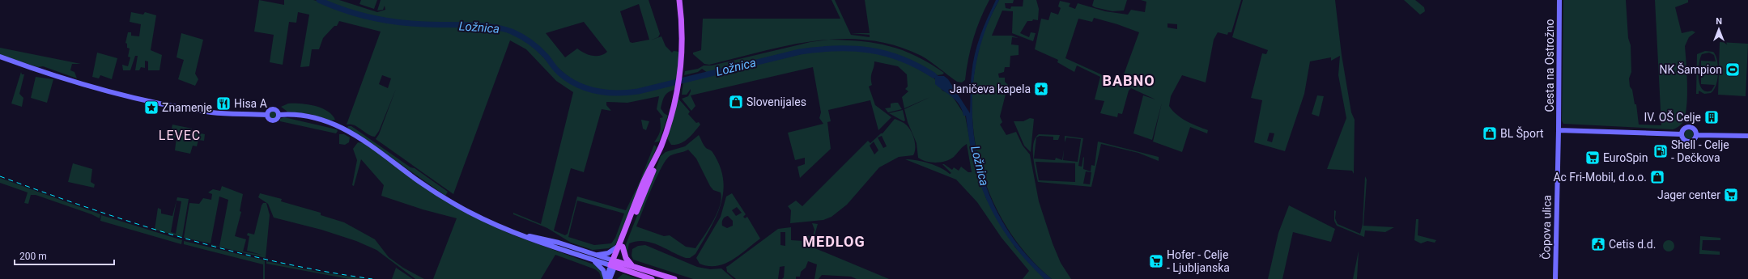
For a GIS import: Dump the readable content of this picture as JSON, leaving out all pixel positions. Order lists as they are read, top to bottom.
{
  "streets": {
    "main road": ["Cesta na Ostrožno", "Čopova ulica"]
  },
  "crossings": [
    ["Cesta na Ostrožno", "Čopova ulica"]
  ],
  "districts": ["BABNO", "LEVEC", "MEDLOG"],
  "water": ["Ložnica"],
  "places": {
    "sports": ["NK Šampion"],
    "place": ["Janičeva kapela", "Znamenje"],
    "shop": ["Slovenijales", "BL Šport", "Ac Fri-Mobil, d.o.o."],
    "restaurant": ["Hisa A"],
    "building": ["IV. OŠ Celje"],
    "fuel station": ["Shell - Celje - Dečkova"],
    "supermarket": ["EuroSpin", "Jager center", "Hofer - Celje - Ljubljanska"],
    "public building": ["Cetis d.d."]
  },
  "scale_bar": "200 m",
  "north": "top"
}
